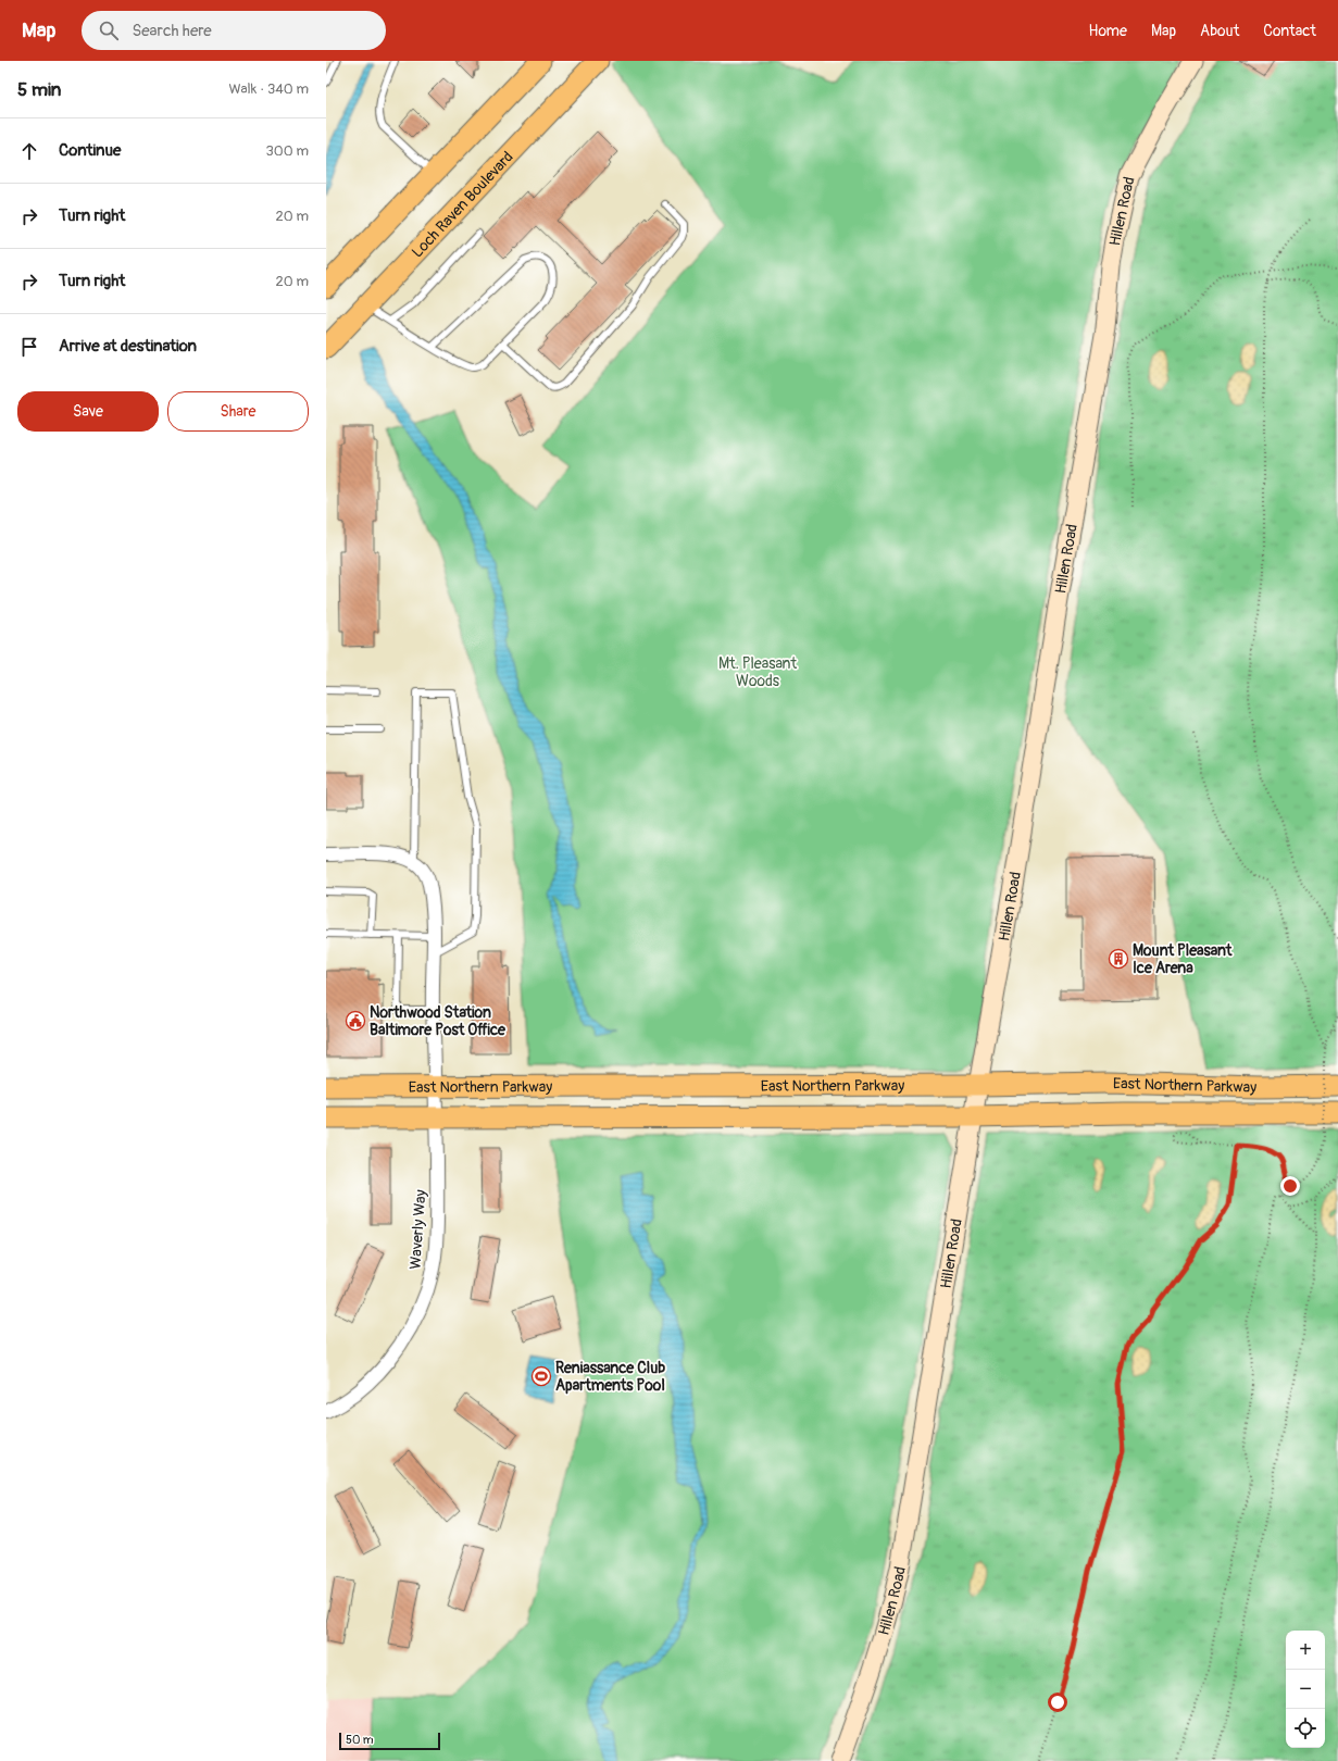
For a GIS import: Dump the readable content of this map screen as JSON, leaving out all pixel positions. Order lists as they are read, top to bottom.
{
  "streets": {
    "main road": ["Loch Raven Boulevard", "East Northern Parkway"],
    "street": ["Hillen Road", "Waverly Way"]
  },
  "crossings": [
    ["Hillen Road", "East Northern Parkway"],
    ["East Northern Parkway", "Waverly Way"]
  ],
  "parks": ["Mt. Pleasant Woods"],
  "places": {
    "building": ["Mount Pleasant Ice Arena"],
    "public building": ["Northwood Station Baltimore Post Office"],
    "sports": ["Reniassance Club Apartments Pool"]
  },
  "scale_bar": "50 m",
  "page": {
    "header": "Map",
    "search": "Search here",
    "nav": [
      "Home",
      "Map",
      "About",
      "Contact"
    ],
    "heading": ["5 min", "Walk · 340 m"],
    "list": [
      ["Continue", "300 m"],
      ["Turn right", "20 m"],
      ["Turn right", "20 m"],
      "Arrive at destination"
    ],
    "buttons": ["Save", "Share"],
    "map_buttons": ["+", "−"],
    "scale": "50 m"
  }
}
